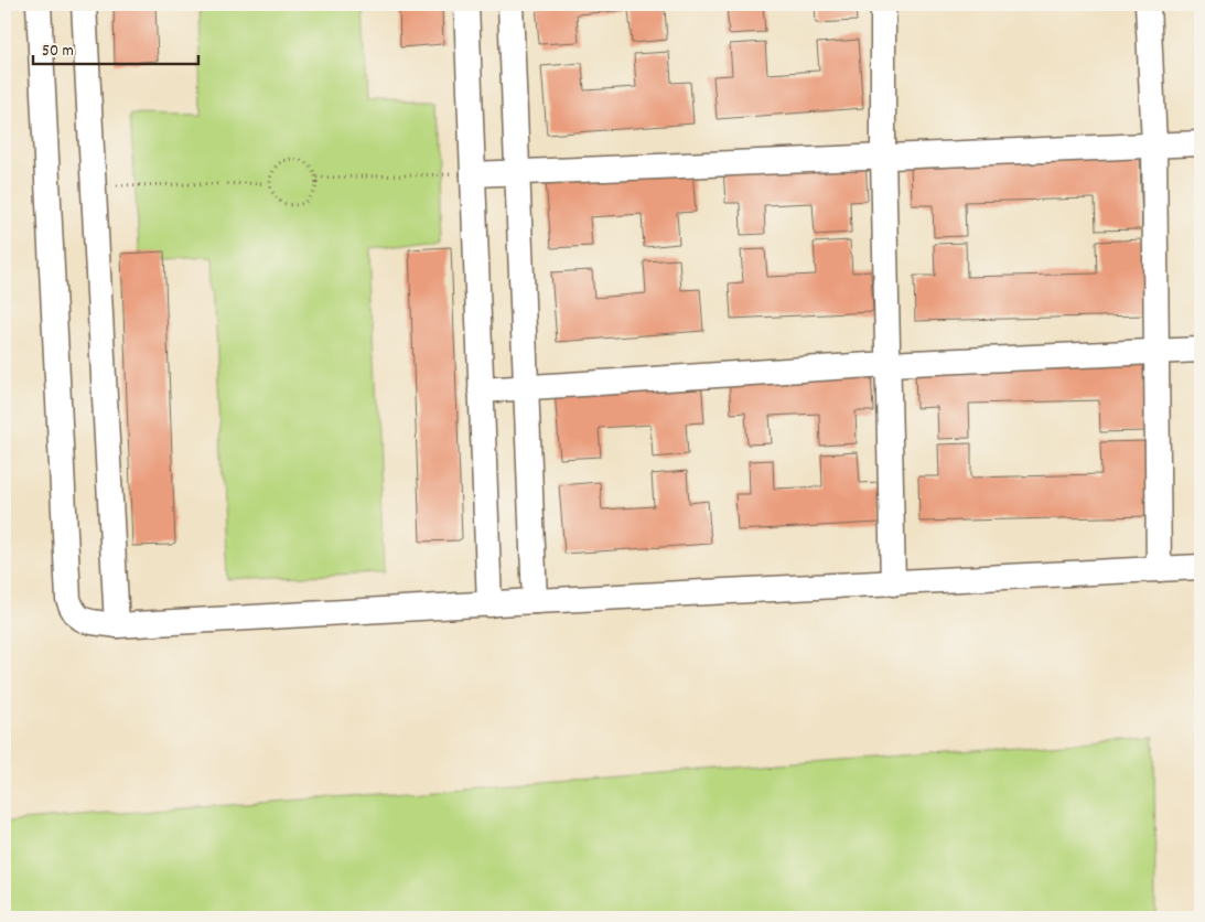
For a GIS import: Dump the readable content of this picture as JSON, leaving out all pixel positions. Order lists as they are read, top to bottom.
{
  "scale_bar": "50 m"
}
